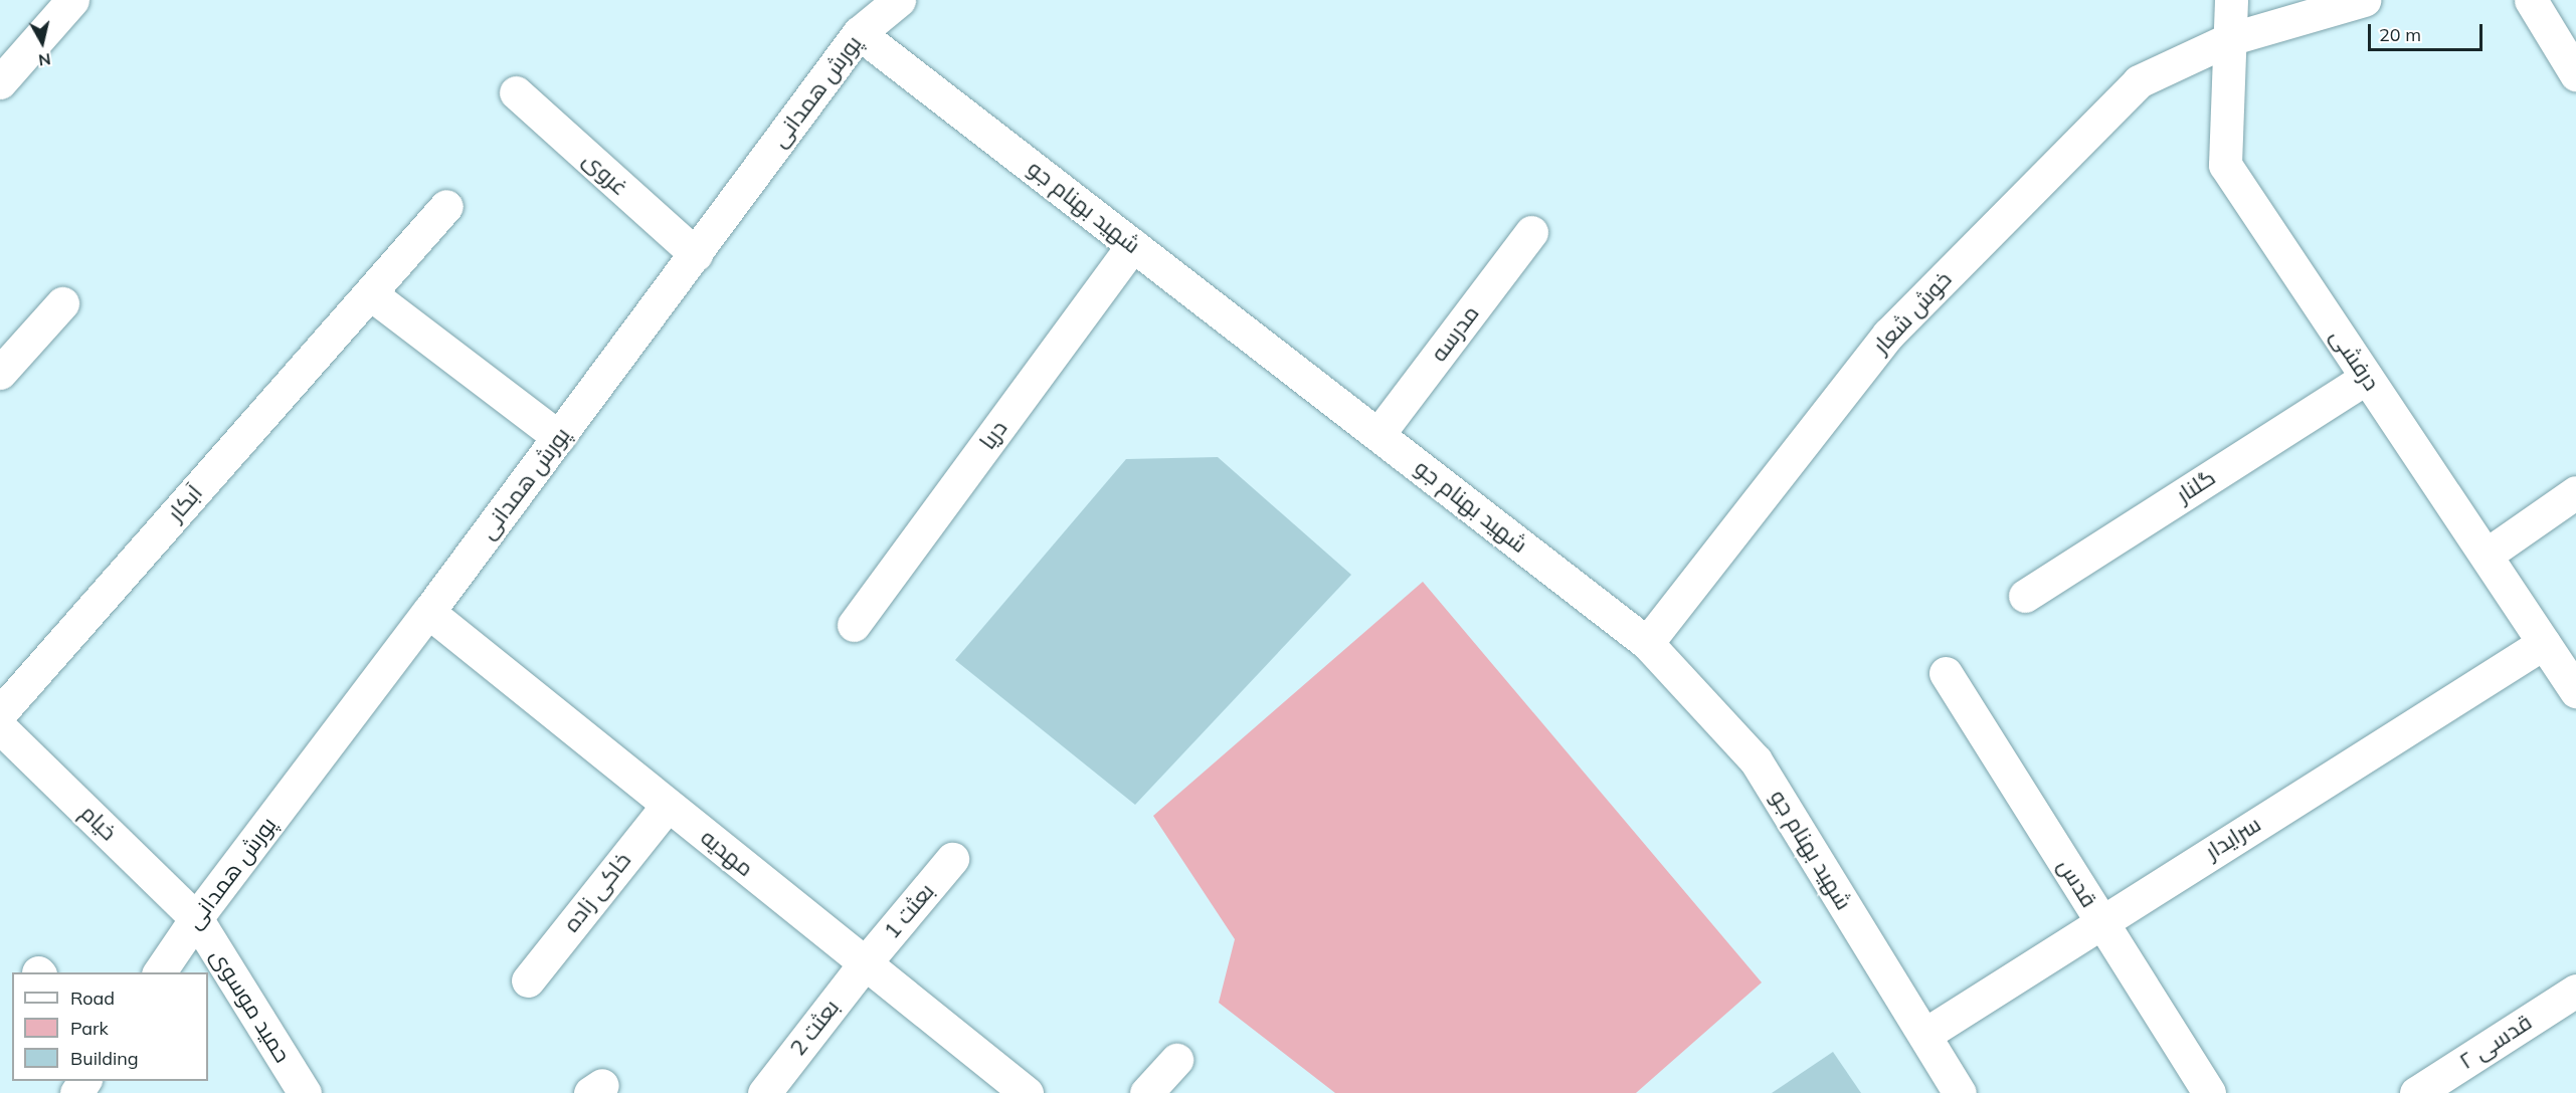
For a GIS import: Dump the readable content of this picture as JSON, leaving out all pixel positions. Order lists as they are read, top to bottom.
{
  "streets": {
    "street": [
      "پورش همدانی",
      "غروی",
      "شهید بهنام جو",
      "خوش شعار",
      "مدرسه",
      "درفشی",
      "دریا",
      "گلنار",
      "آبکار",
      "خیام",
      "سرایدار",
      "مهدیه",
      "قدس",
      "خاکی زاده",
      "بعثت 1",
      "حمید موسوی",
      "بعثت 2",
      "قدسی ۲"
    ]
  },
  "crossings": [
    ["پورش همدانی", "غروی"],
    ["پورش همدانی", "شهید بهنام جو"],
    ["پورش همدانی", "خیام"],
    ["پورش همدانی", "مهدیه"],
    ["پورش همدانی", "حمید موسوی"],
    ["شهید بهنام جو", "خوش شعار"],
    ["شهید بهنام جو", "مدرسه"],
    ["شهید بهنام جو", "دریا"],
    ["شهید بهنام جو", "سرایدار"],
    ["خوش شعار", "درفشی"],
    ["درفشی", "گلنار"],
    ["درفشی", "سرایدار"],
    ["آبکار", "خیام"],
    ["خیام", "حمید موسوی"],
    ["سرایدار", "قدس"],
    ["مهدیه", "خاکی زاده"],
    ["مهدیه", "بعثت 1"],
    ["مهدیه", "بعثت 2"],
    ["بعثت 1", "بعثت 2"]
  ],
  "legend": ["Road", "Park", "Building"],
  "scale_bar": "20 m",
  "north": "bottom"
}
